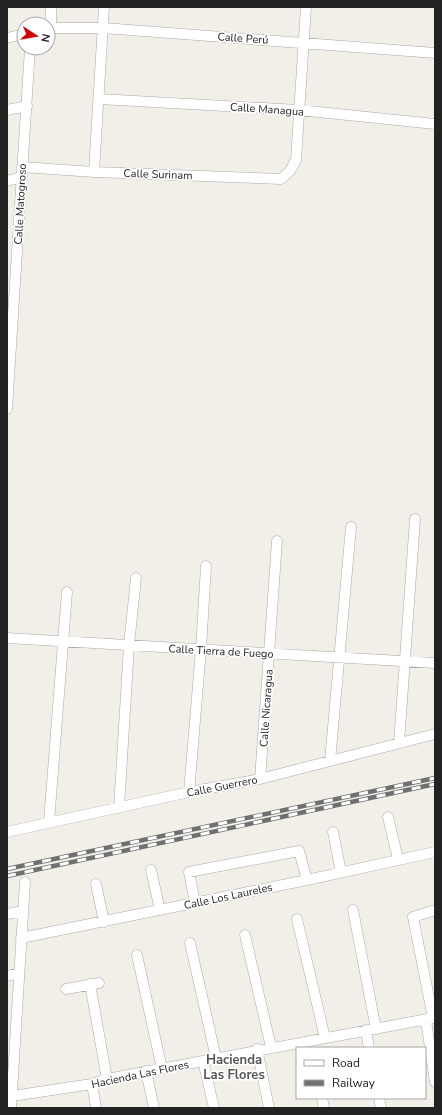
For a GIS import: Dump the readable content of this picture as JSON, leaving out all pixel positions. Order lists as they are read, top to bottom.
{
  "streets": {
    "street": [
      "Calle Perú",
      "Calle Managua",
      "Calle Surinam",
      "Calle Matogroso",
      "Calle Tierra de Fuego",
      "Calle Nicaragua",
      "Calle Guerrero",
      "Calle Los Laureles",
      "Hacienda Las Flores"
    ]
  },
  "crossings": [
    ["Calle Managua", "Calle Surinam"],
    ["Calle Surinam", "Calle Matogroso"],
    ["Calle Tierra de Fuego", "Calle Nicaragua"],
    ["Calle Nicaragua", "Calle Guerrero"]
  ],
  "districts": ["Hacienda Las Flores"],
  "legend": ["Road", "Railway"],
  "north": "right"
}
